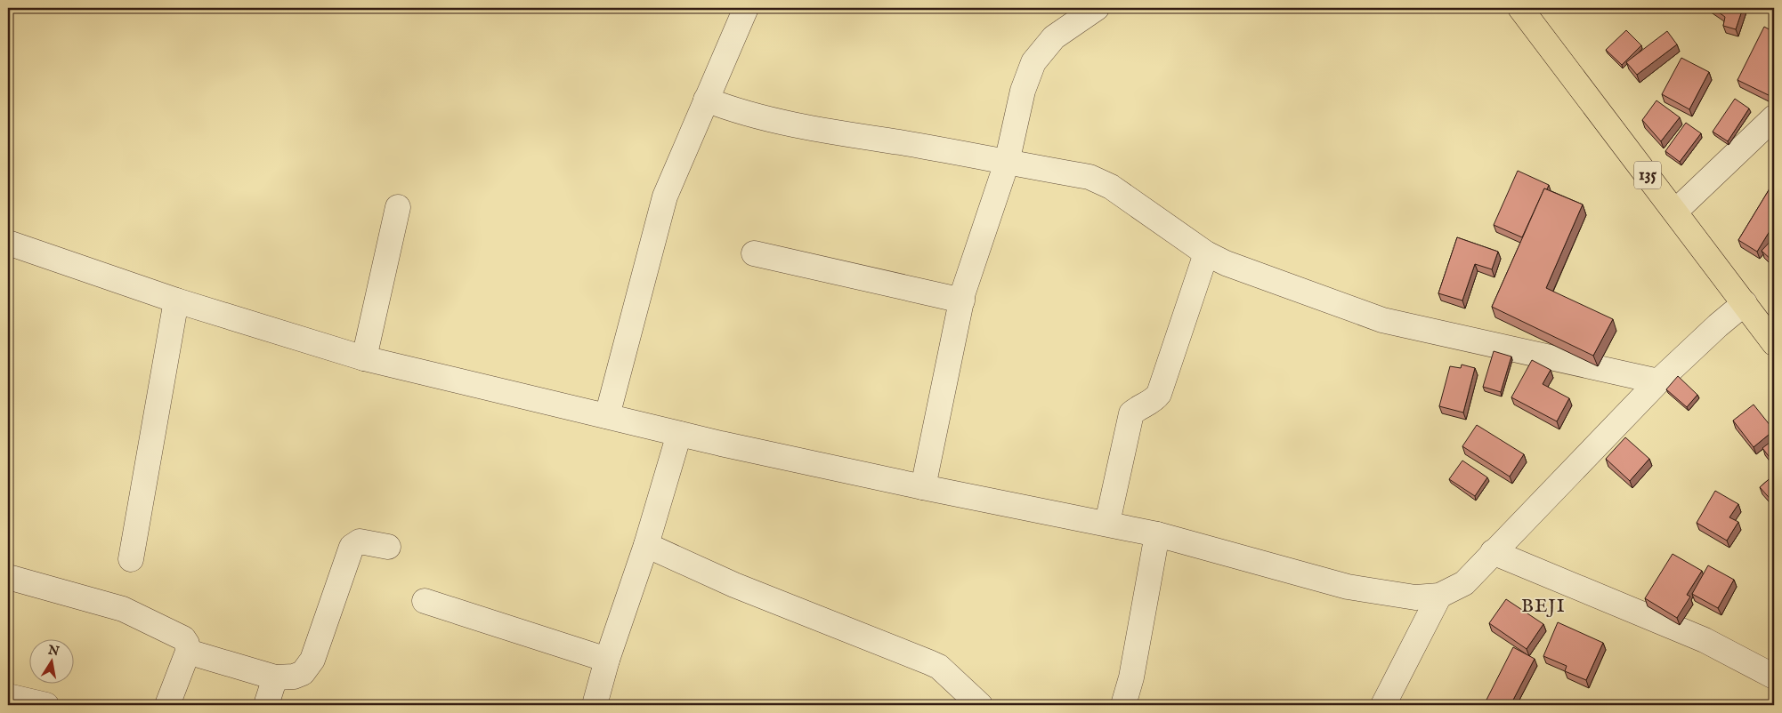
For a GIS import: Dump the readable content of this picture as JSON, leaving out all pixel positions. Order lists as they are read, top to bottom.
{
  "streets": {
    "main road": ["135"]
  },
  "districts": ["BEJI"],
  "north": "top"
}
